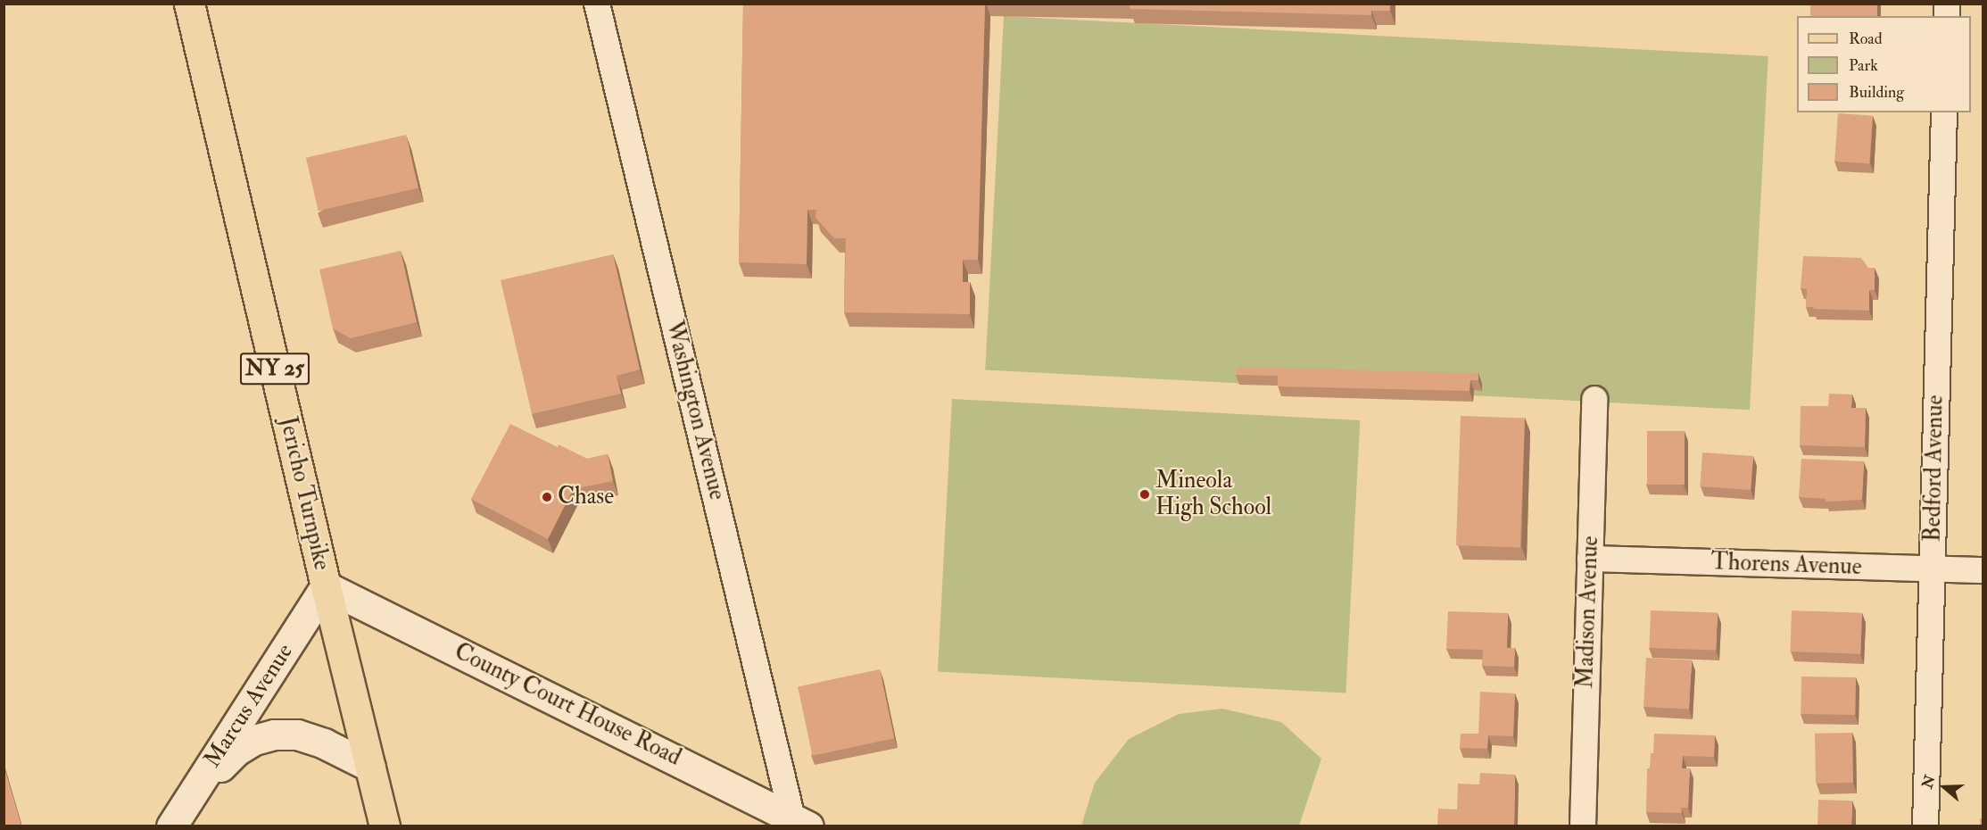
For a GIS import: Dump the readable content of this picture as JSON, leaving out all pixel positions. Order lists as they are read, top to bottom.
{
  "streets": {
    "main road": [
      "NY 25",
      "Jericho Turnpike",
      "County Court House Road",
      "Marcus Avenue"
    ],
    "street": [
      "Washington Avenue",
      "Bedford Avenue",
      "Thorens Avenue",
      "Madison Avenue"
    ]
  },
  "crossings": [
    ["Washington Avenue", "County Court House Road"],
    ["Bedford Avenue", "Thorens Avenue"],
    ["Jericho Turnpike", "County Court House Road"],
    ["Jericho Turnpike", "Marcus Avenue"],
    ["Thorens Avenue", "Madison Avenue"],
    ["County Court House Road", "Marcus Avenue"]
  ],
  "places": ["Mineola High School", "Chase"],
  "legend": ["Road", "Park", "Building"],
  "north": "left"
}
